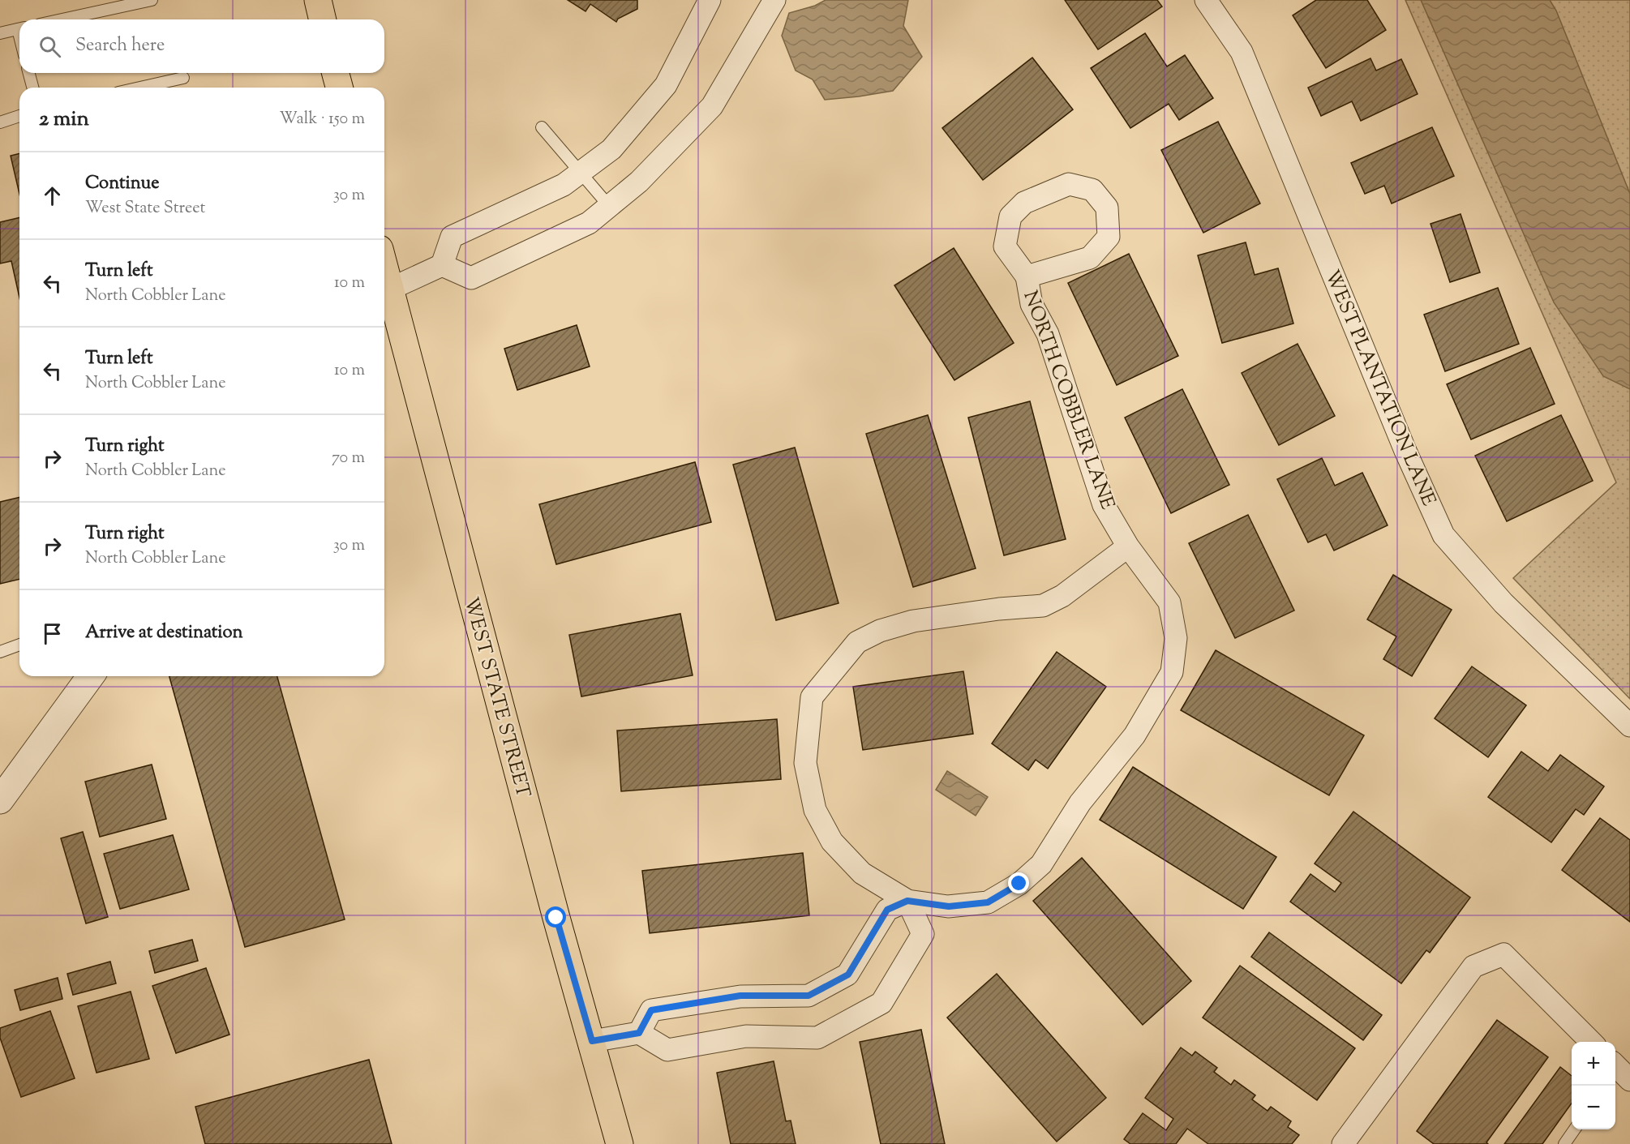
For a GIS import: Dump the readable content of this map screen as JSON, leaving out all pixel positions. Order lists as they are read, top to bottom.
{
  "streets": {
    "main road": ["WEST STATE STREET"],
    "street": ["WEST PLANTATION LANE", "NORTH COBBLER LANE"]
  },
  "page": {
    "search": "Search here",
    "heading": ["2 min", "Walk · 150 m"],
    "list": [
      ["Continue", "West State Street", "30 m"],
      ["Turn left", "North Cobbler Lane", "10 m"],
      ["Turn left", "North Cobbler Lane", "10 m"],
      ["Turn right", "North Cobbler Lane", "70 m"],
      ["Turn right", "North Cobbler Lane", "30 m"],
      "Arrive at destination"
    ],
    "map_buttons": ["+", "−"]
  }
}
